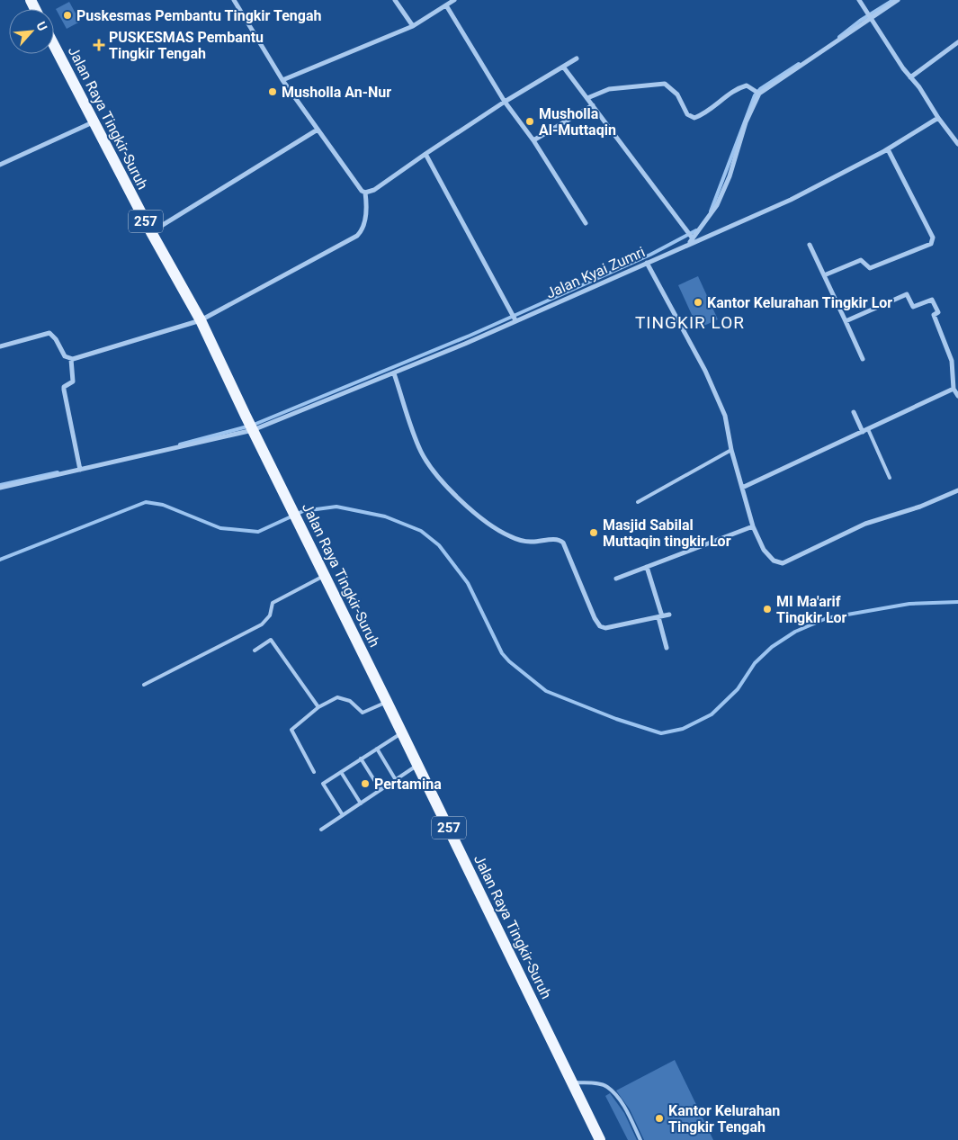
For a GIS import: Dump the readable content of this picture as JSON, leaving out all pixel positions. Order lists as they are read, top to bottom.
{
  "streets": {
    "main road": ["Jalan Raya Tingkir-Suruh", "257"],
    "street": ["Jalan Kyai Zumri"]
  },
  "crossings": [
    ["Jalan Raya Tingkir-Suruh", "Jalan Kyai Zumri"]
  ],
  "districts": ["TINGKIR LOR"],
  "places": {
    "other": [
      "Puskesmas Pembantu Tingkir Tengah",
      "Musholla An-Nur",
      "Musholla Al-Muttaqin",
      "Kantor Kelurahan Tingkir Lor",
      "Masjid Sabilal Muttaqin tingkir Lor",
      "MI Ma'arif Tingkir Lor",
      "Pertamina",
      "Kantor Kelurahan Tingkir Tengah"
    ],
    "health": ["PUSKESMAS Pembantu Tingkir Tengah"]
  },
  "north": "top right"
}
